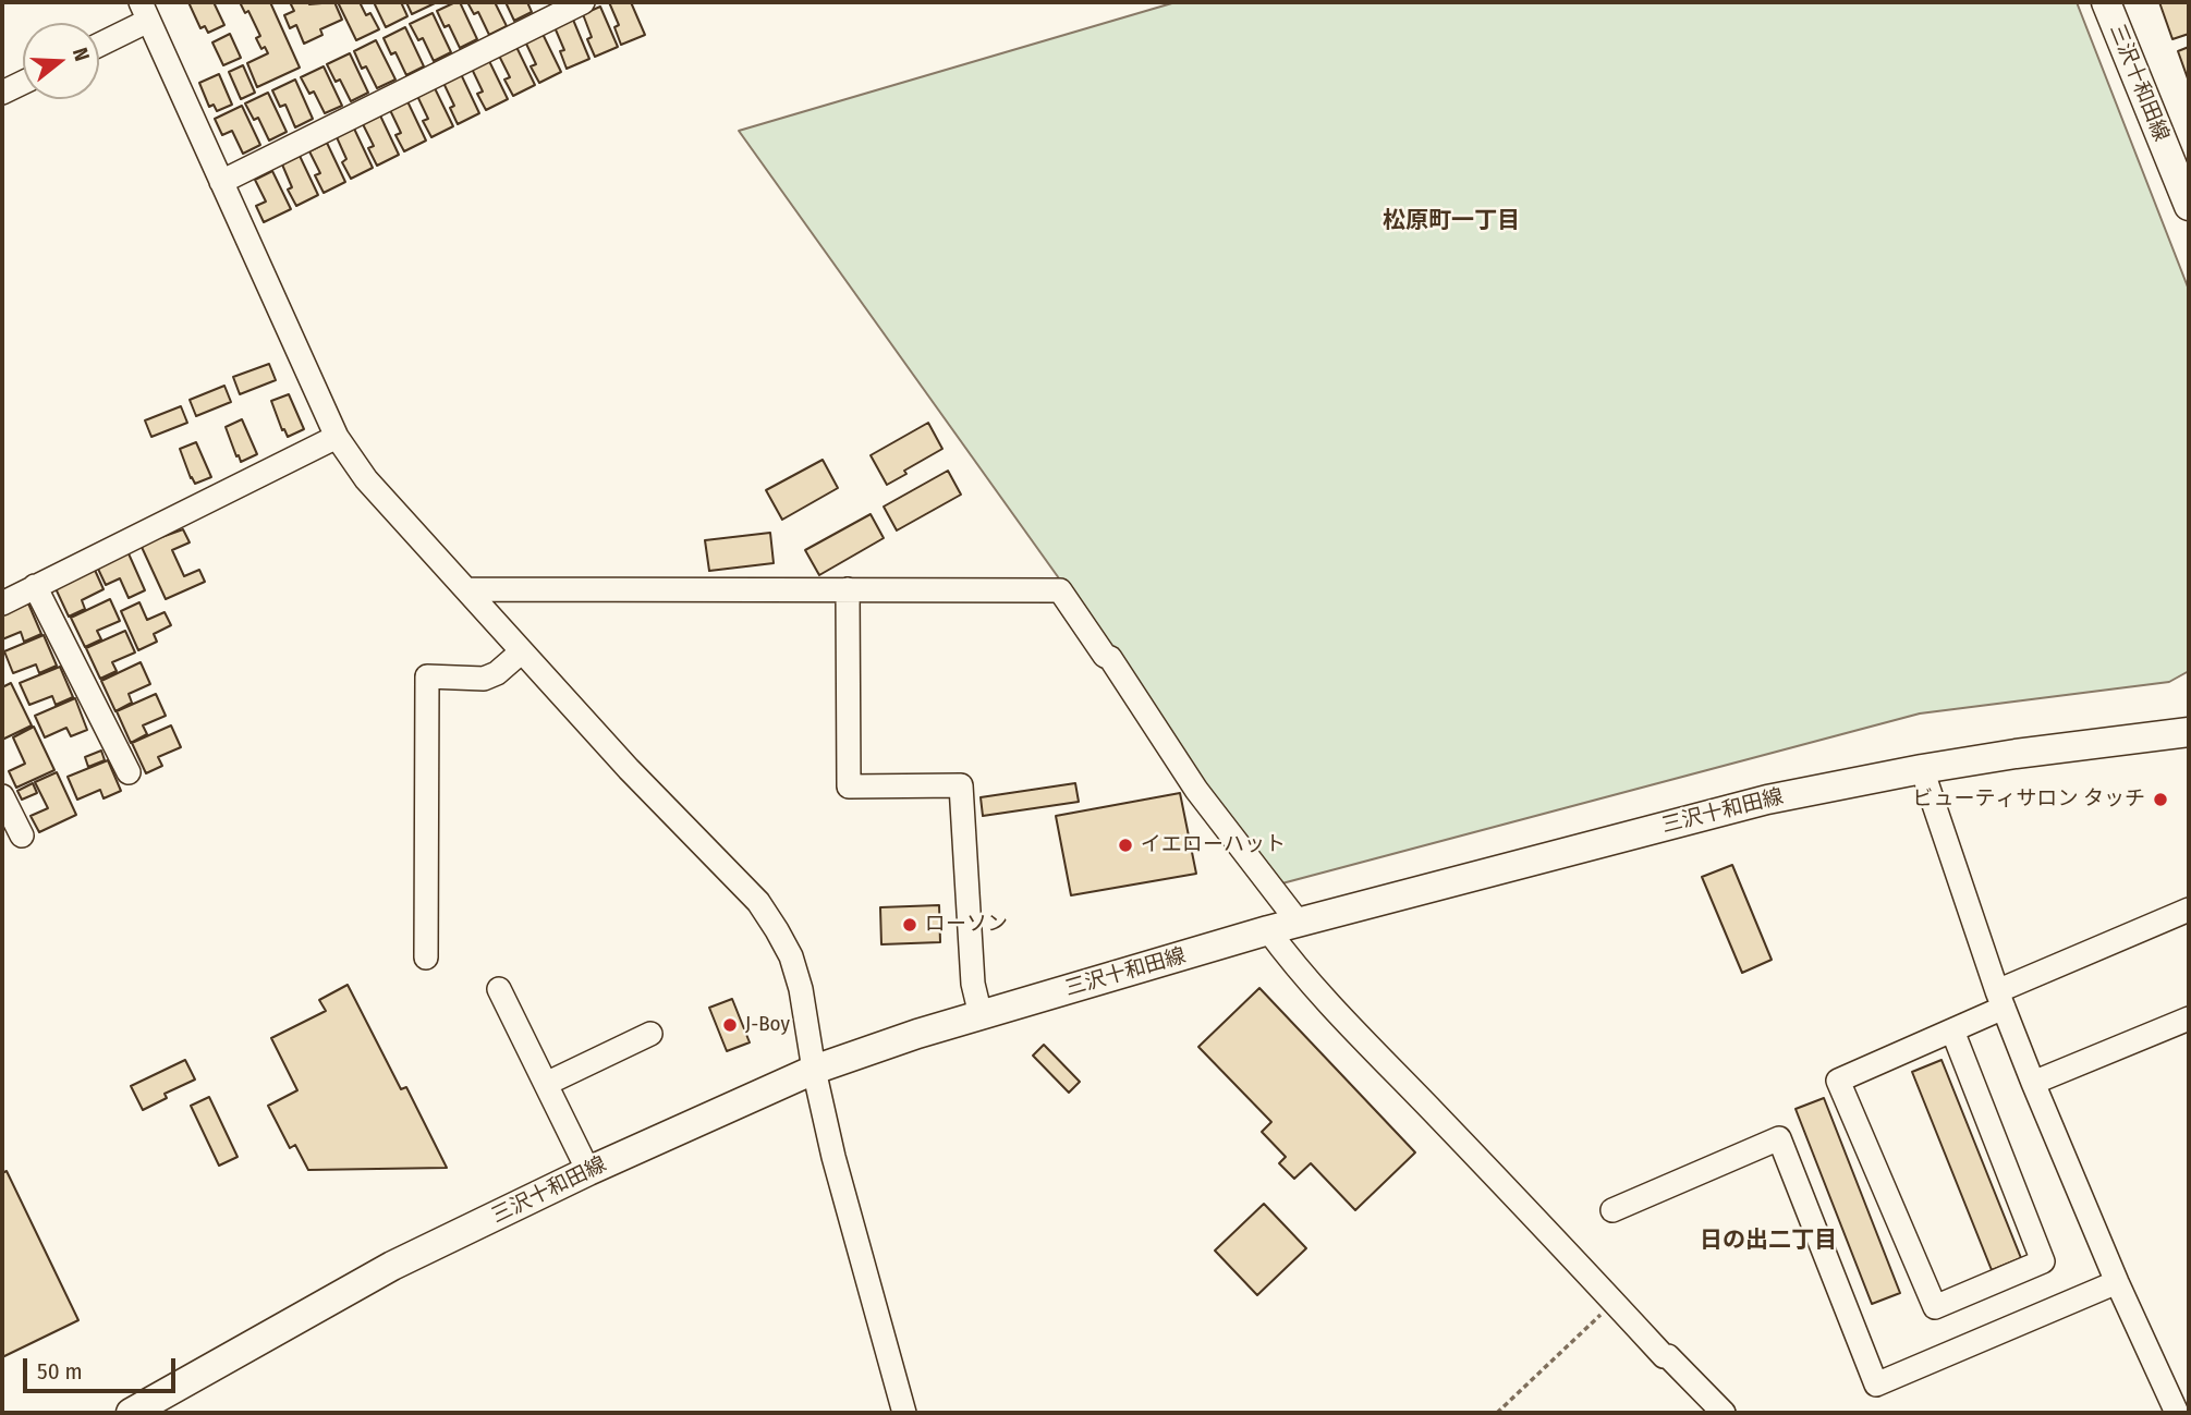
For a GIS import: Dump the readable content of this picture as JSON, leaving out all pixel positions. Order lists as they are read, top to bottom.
{
  "streets": {
    "main road": ["三沢十和田線"]
  },
  "districts": ["松原町一丁目", "日の出二丁目"],
  "places": [
    "ビューティサロン タッチ",
    "イエローハット",
    "ローソン",
    "J-Boy"
  ],
  "scale_bar": "50 m",
  "north": "right"
}
